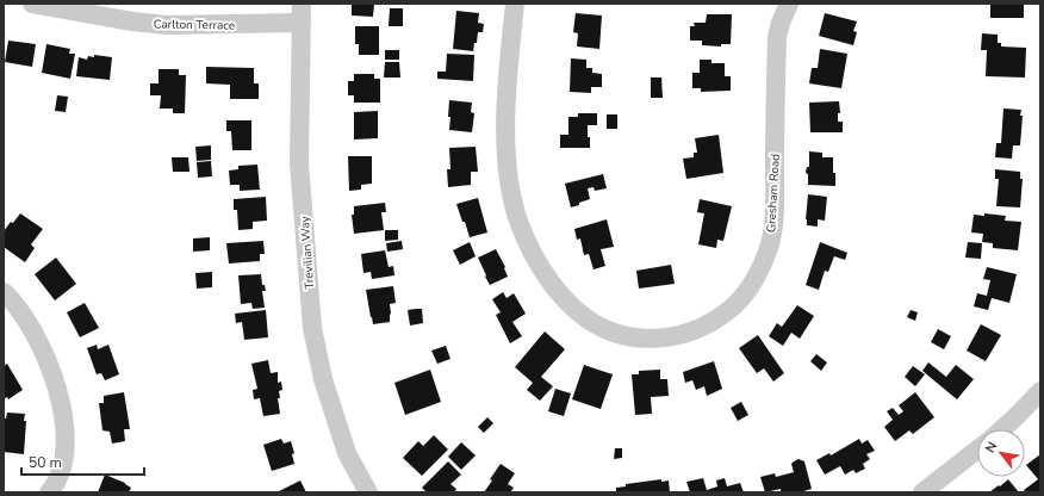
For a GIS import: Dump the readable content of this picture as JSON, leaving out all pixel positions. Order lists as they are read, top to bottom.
{
  "streets": {
    "street": ["Carlton Terrace", "Gresham Road", "Trevilian Way"]
  },
  "crossings": [
    ["Carlton Terrace", "Trevilian Way"]
  ],
  "scale_bar": "50 m",
  "north": "top left"
}
